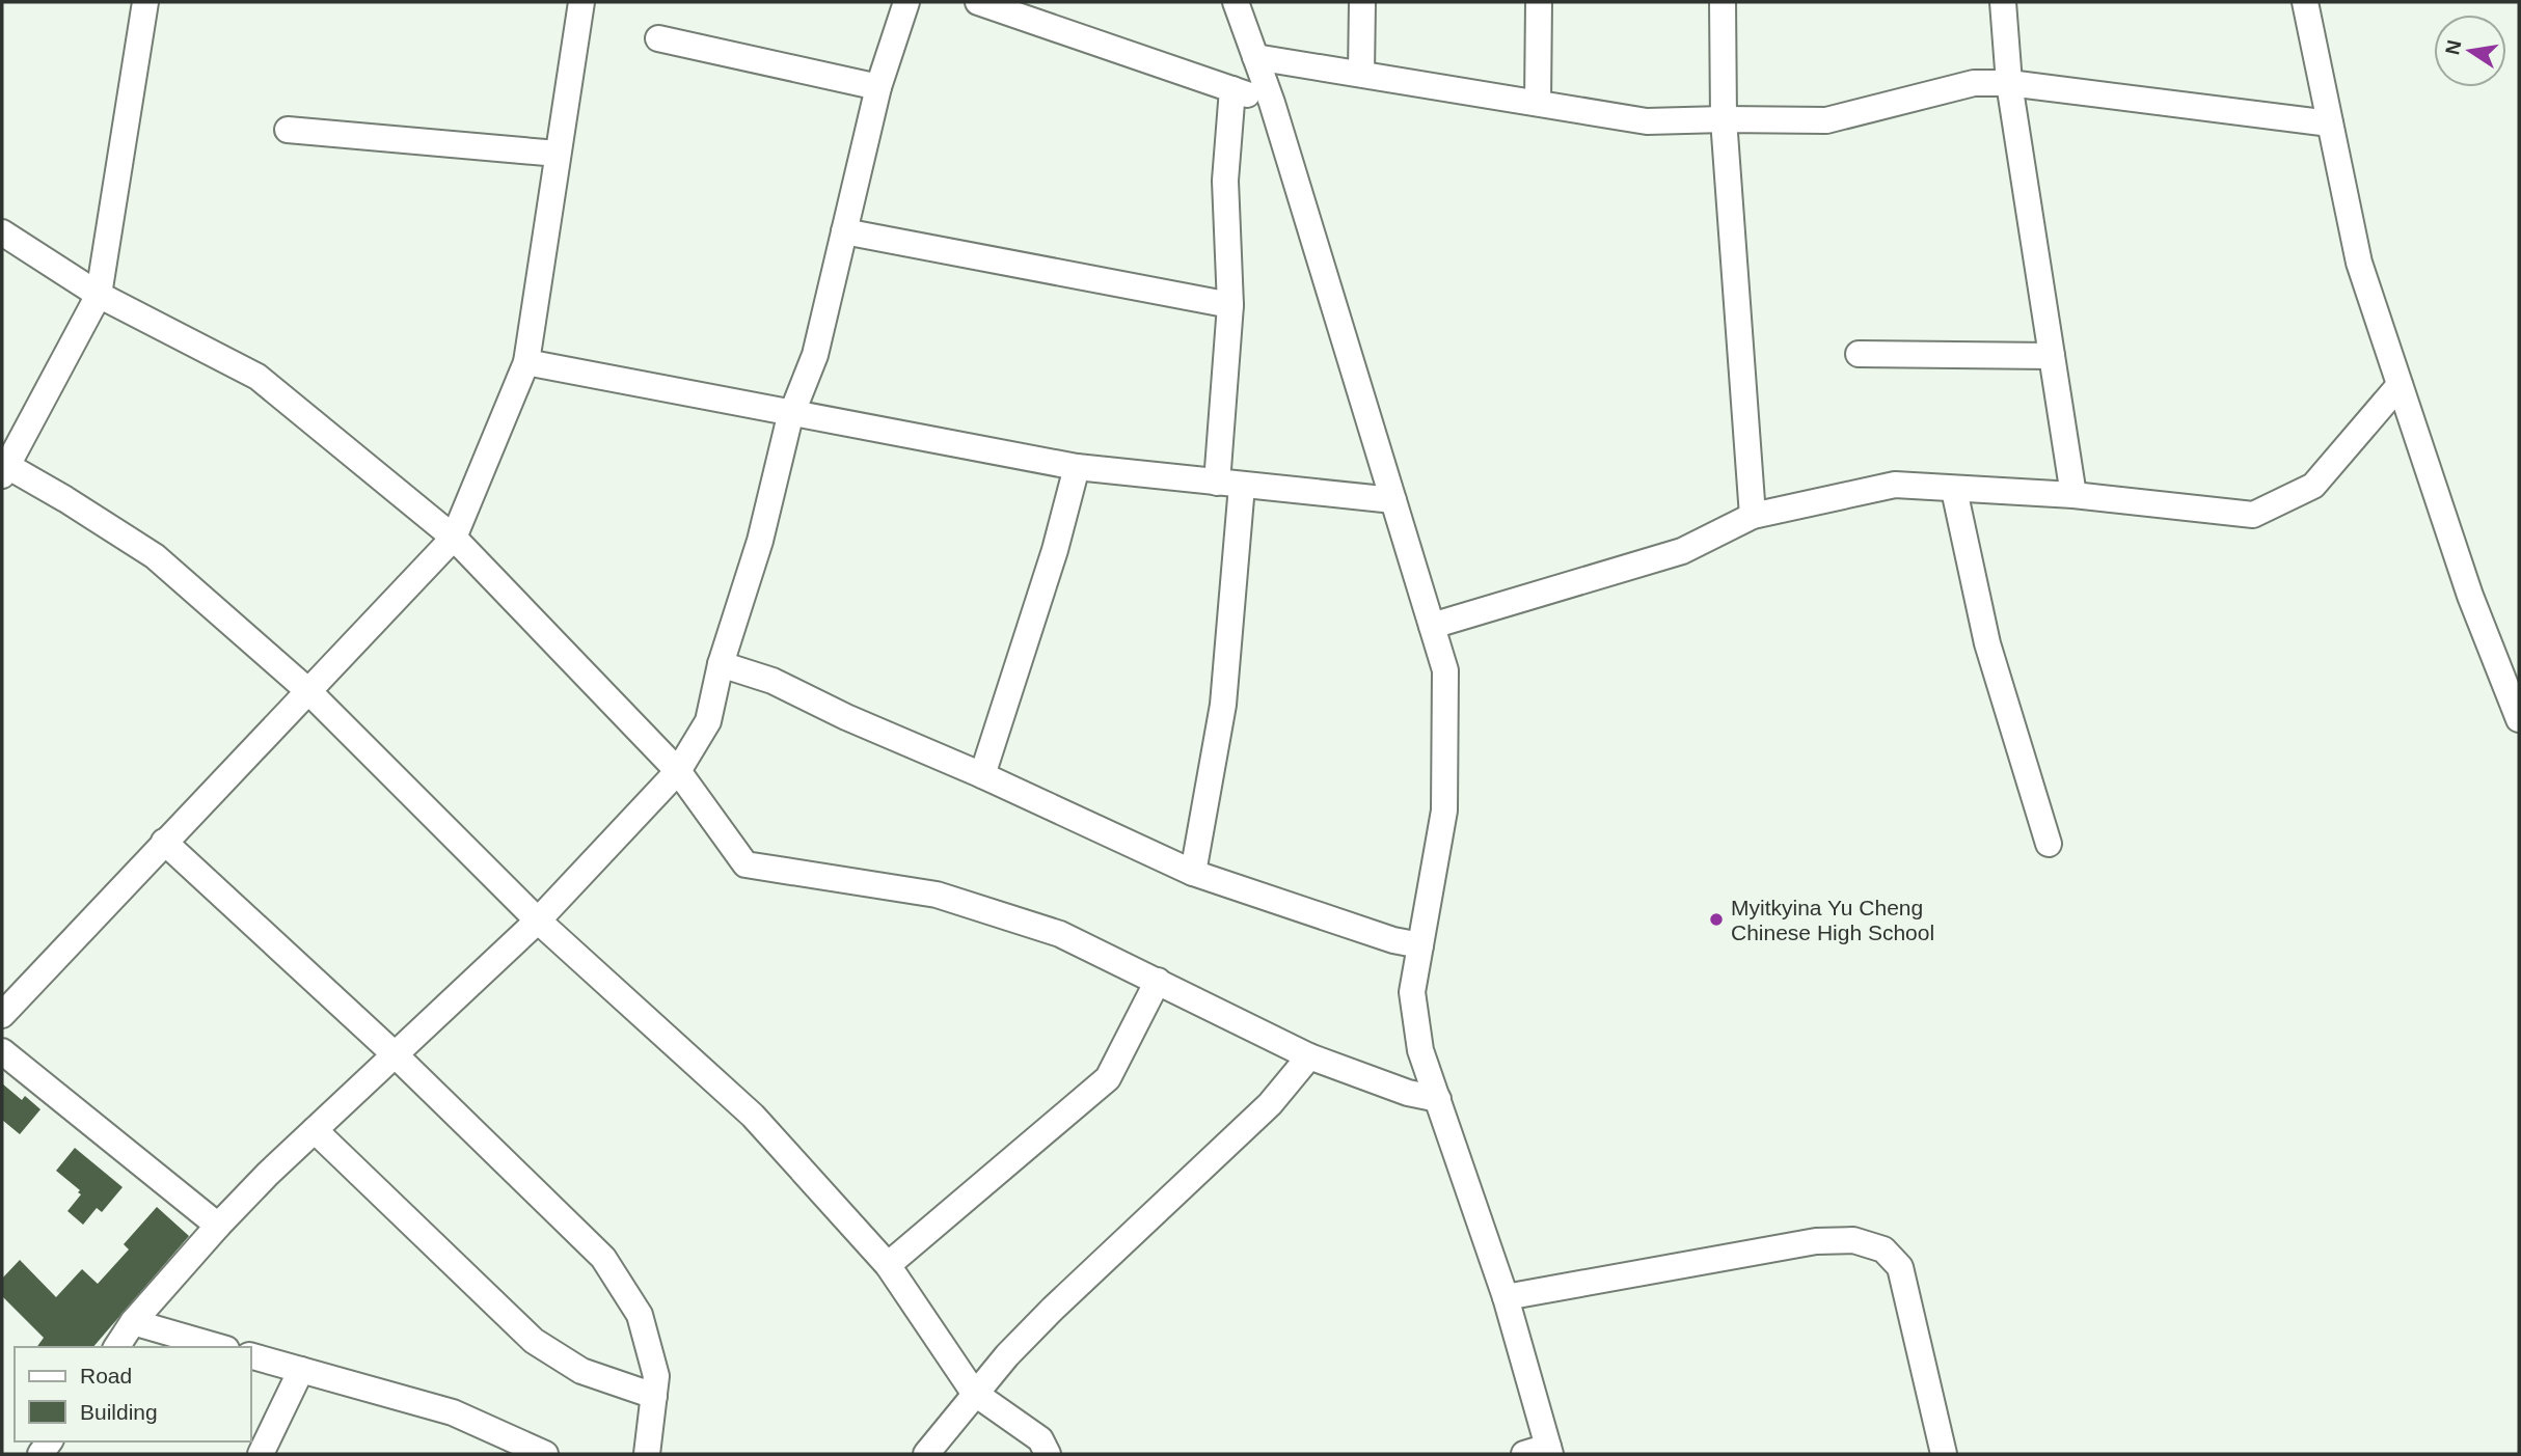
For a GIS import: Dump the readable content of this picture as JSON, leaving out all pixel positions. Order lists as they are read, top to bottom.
{
  "places": ["Myitkyina Yu Cheng Chinese High School"],
  "legend": ["Road", "Building"],
  "north": "left"
}
